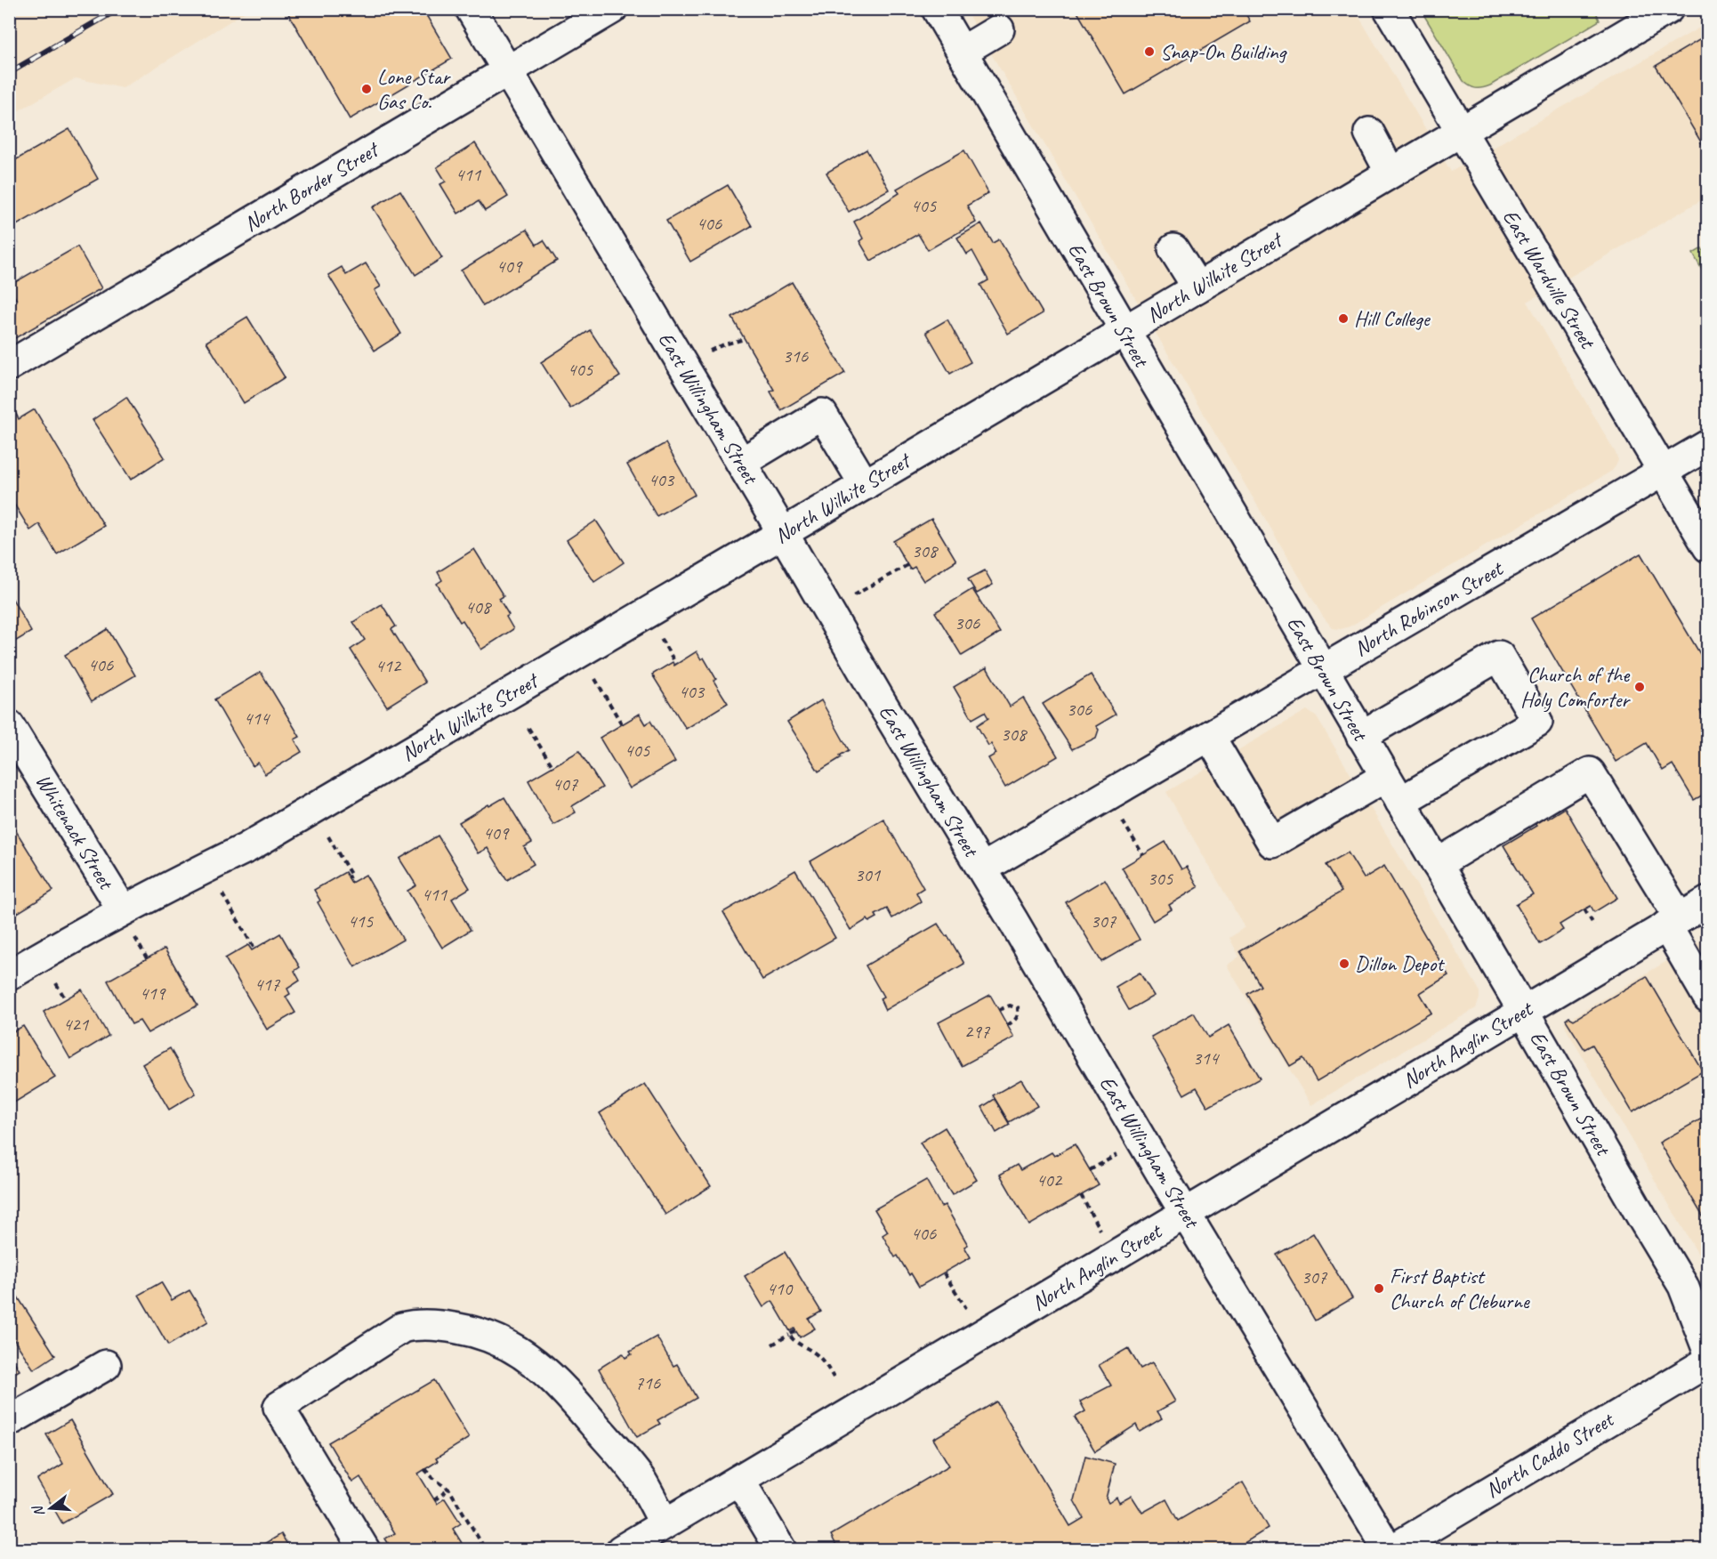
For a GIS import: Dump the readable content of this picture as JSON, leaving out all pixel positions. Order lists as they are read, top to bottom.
{
  "streets": {
    "street": [
      "North Border Street",
      "North Wilhite Street",
      "East Wardville Street",
      "East Brown Street",
      "East Willingham Street",
      "North Robinson Street",
      "Whitenack Street",
      "North Anglin Street",
      "North Caddo Street"
    ]
  },
  "crossings": [
    ["North Border Street", "East Willingham Street"],
    ["North Wilhite Street", "East Wardville Street"],
    ["North Wilhite Street", "East Brown Street"],
    ["North Wilhite Street", "East Willingham Street"],
    ["North Wilhite Street", "Whitenack Street"],
    ["East Wardville Street", "North Robinson Street"],
    ["East Brown Street", "North Robinson Street"],
    ["East Brown Street", "North Anglin Street"],
    ["East Willingham Street", "North Robinson Street"],
    ["East Willingham Street", "North Anglin Street"],
    ["East Willingham Street", "North Caddo Street"]
  ],
  "places": [
    "Snap-On Building",
    "Lone Star Gas Co.",
    "Hill College",
    "Church of the Holy Comforter",
    "Dillon Depot",
    "First Baptist Church of Cleburne"
  ],
  "house_numbers": [
    "411",
    "405",
    "406",
    "409",
    "316",
    "405",
    "403",
    "308",
    "408",
    "306",
    "406",
    "412",
    "403",
    "306",
    "414",
    "308",
    "405",
    "407",
    "409",
    "301",
    "305",
    "411",
    "415",
    "307",
    "417",
    "419",
    "421",
    "297",
    "314",
    "402",
    "406",
    "307",
    "410",
    "716"
  ],
  "north": "left"
}
